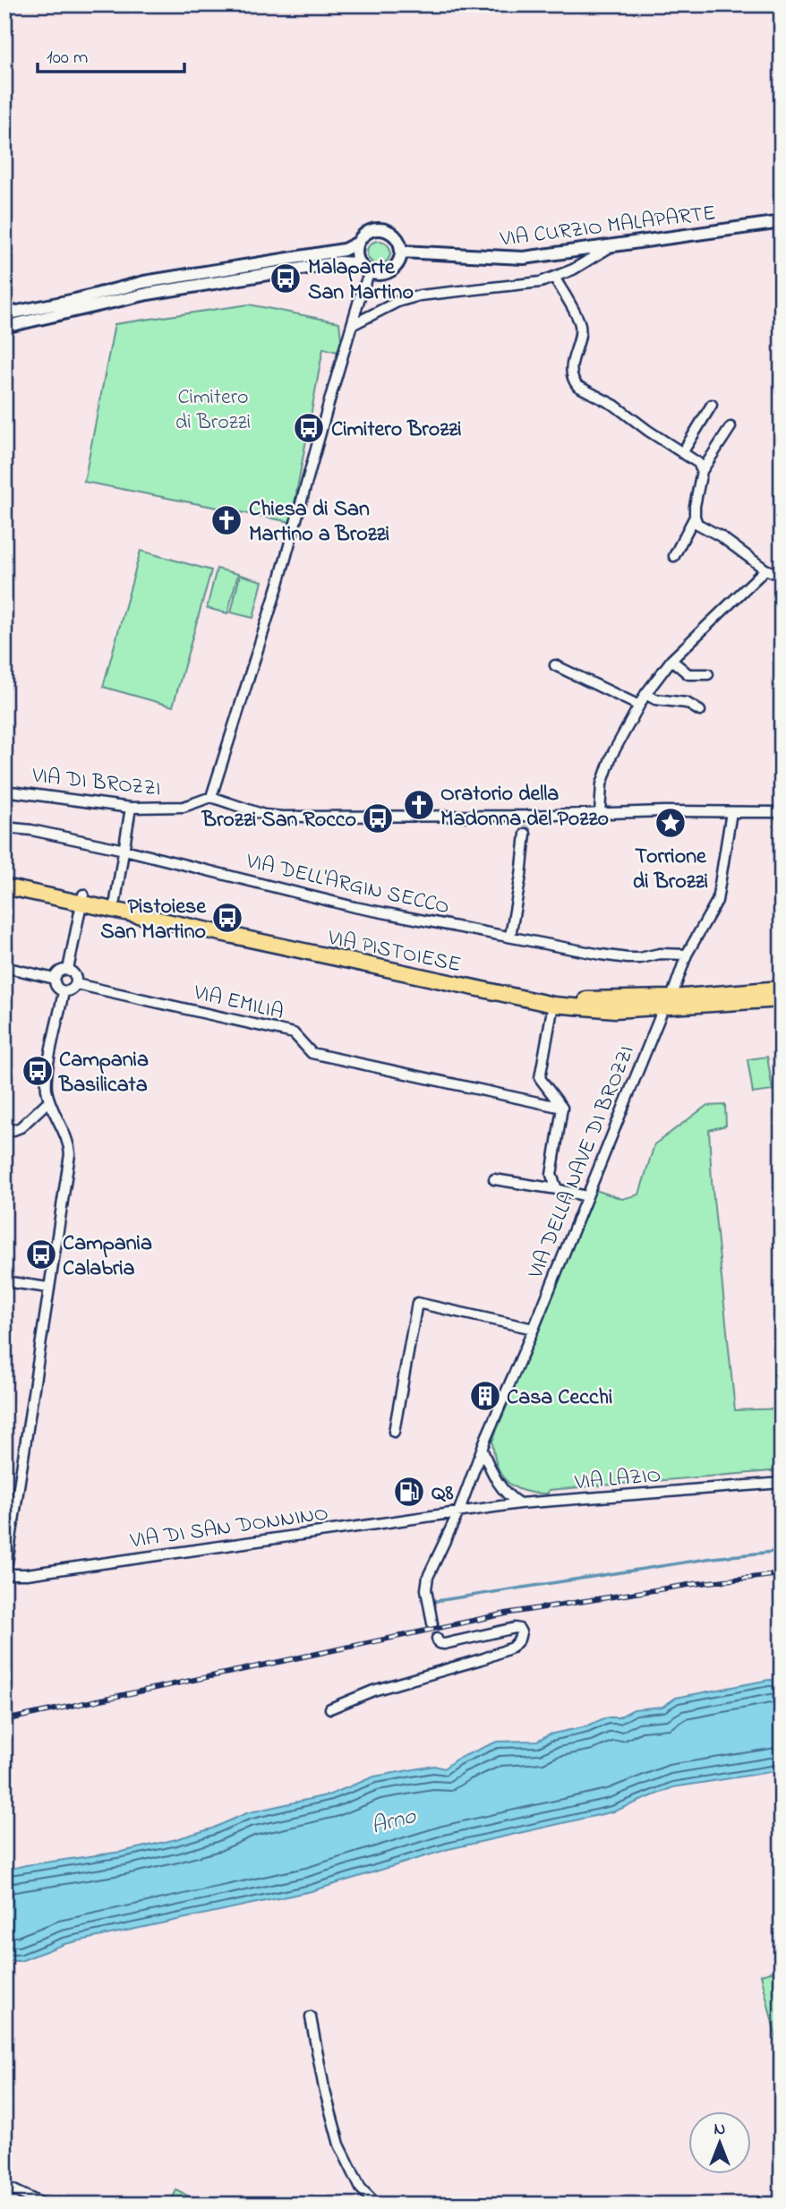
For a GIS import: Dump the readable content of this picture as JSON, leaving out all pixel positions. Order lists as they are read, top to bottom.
{
  "streets": {
    "main road": ["VIA PISTOIESE"],
    "street": [
      "VIA CURZIO MALAPARTE",
      "VIA DI BROZZI",
      "VIA DELL'ARGIN SECCO",
      "VIA EMILIA",
      "VIA DELLA NAVE DI BROZZI",
      "VIA LAZIO",
      "VIA DI SAN DONNINO"
    ]
  },
  "crossings": [
    ["VIA DELL'ARGIN SECCO", "VIA DELLA NAVE DI BROZZI"],
    ["VIA PISTOIESE", "VIA DELLA NAVE DI BROZZI"],
    ["VIA DELLA NAVE DI BROZZI", "VIA LAZIO"],
    ["VIA DELLA NAVE DI BROZZI", "VIA DI SAN DONNINO"],
    ["VIA LAZIO", "VIA DI SAN DONNINO"]
  ],
  "water": ["Arno"],
  "parks": ["Cimitero di Brozzi"],
  "places": {
    "bus stop": [
      "Malaparte San Martino",
      "Cimitero Brozzi",
      "Brozzi San Rocco",
      "Pistoiese San Martino",
      "Campania Basilicata",
      "Campania Calabria"
    ],
    "church": ["Chiesa di San Martino a Brozzi", "Oratorio della Madonna del Pozzo"],
    "place": ["Torrione di Brozzi"],
    "building": ["Casa Cecchi"],
    "fuel station": ["Q8"]
  },
  "scale_bar": "100 m",
  "north": "top"
}
